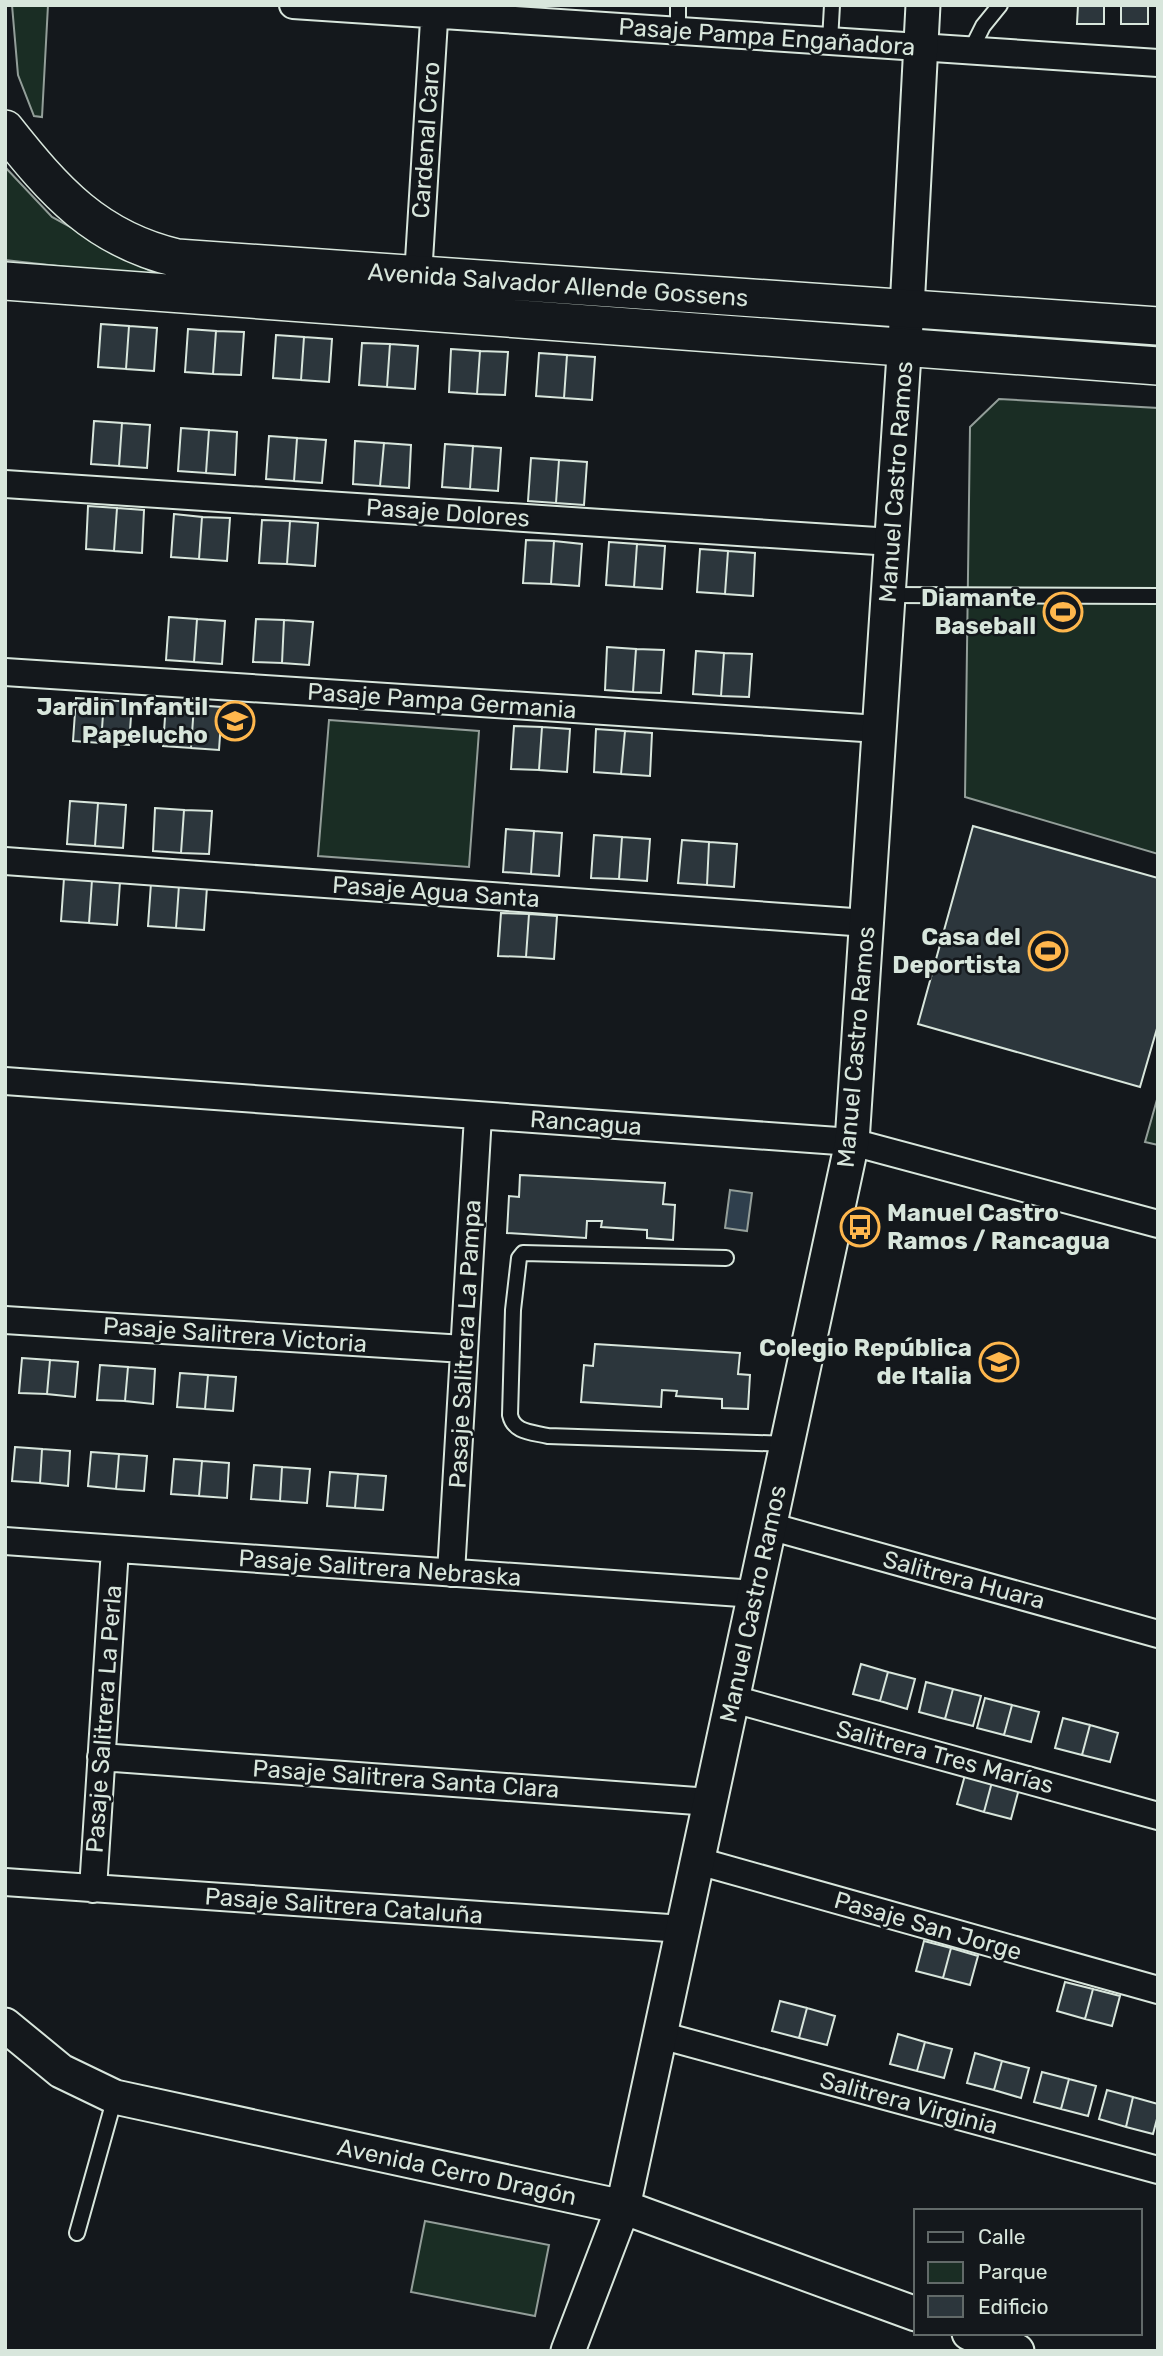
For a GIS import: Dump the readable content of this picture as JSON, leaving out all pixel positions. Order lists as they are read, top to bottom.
{
  "streets": {
    "main road": ["Avenida Salvador Allende Gossens"],
    "street": [
      "Pasaje Pampa Engañadora",
      "Cardenal Caro",
      "Manuel Castro Ramos",
      "Pasaje Dolores",
      "Pasaje Pampa Germania",
      "Pasaje Agua Santa",
      "Rancagua",
      "Pasaje Salitrera Victoria",
      "Pasaje Salitrera La Pampa",
      "Pasaje Salitrera Nebraska",
      "Salitrera Huara",
      "Pasaje Salitrera La Perla",
      "Salitrera Tres Marías",
      "Pasaje Salitrera Santa Clara",
      "Pasaje Salitrera Cataluña",
      "Pasaje San Jorge",
      "Salitrera Virginia",
      "Avenida Cerro Dragón"
    ]
  },
  "crossings": [
    ["Pasaje Pampa Engañadora", "Cardenal Caro"],
    ["Pasaje Pampa Engañadora", "Manuel Castro Ramos"],
    ["Cardenal Caro", "Avenida Salvador Allende Gossens"],
    ["Avenida Salvador Allende Gossens", "Manuel Castro Ramos"],
    ["Manuel Castro Ramos", "Pasaje Dolores"],
    ["Manuel Castro Ramos", "Pasaje Pampa Germania"],
    ["Manuel Castro Ramos", "Pasaje Agua Santa"],
    ["Manuel Castro Ramos", "Rancagua"],
    ["Manuel Castro Ramos", "Pasaje Salitrera Nebraska"],
    ["Manuel Castro Ramos", "Salitrera Huara"],
    ["Manuel Castro Ramos", "Salitrera Tres Marías"],
    ["Manuel Castro Ramos", "Pasaje Salitrera Santa Clara"],
    ["Manuel Castro Ramos", "Pasaje Salitrera Cataluña"],
    ["Manuel Castro Ramos", "Pasaje San Jorge"],
    ["Manuel Castro Ramos", "Salitrera Virginia"],
    ["Manuel Castro Ramos", "Avenida Cerro Dragón"],
    ["Rancagua", "Pasaje Salitrera La Pampa"],
    ["Pasaje Salitrera Victoria", "Pasaje Salitrera La Pampa"],
    ["Pasaje Salitrera La Pampa", "Pasaje Salitrera Nebraska"],
    ["Pasaje Salitrera Nebraska", "Pasaje Salitrera La Perla"],
    ["Pasaje Salitrera La Perla", "Pasaje Salitrera Santa Clara"],
    ["Pasaje Salitrera La Perla", "Pasaje Salitrera Cataluña"]
  ],
  "places": {
    "sports": ["Diamante Baseball", "Casa del Deportista"],
    "school or university": ["Jardin Infantil Papelucho", "Colegio República de Italia"],
    "bus stop": ["Manuel Castro Ramos / Rancagua"]
  },
  "legend": ["Calle", "Parque", "Edificio"]
}
